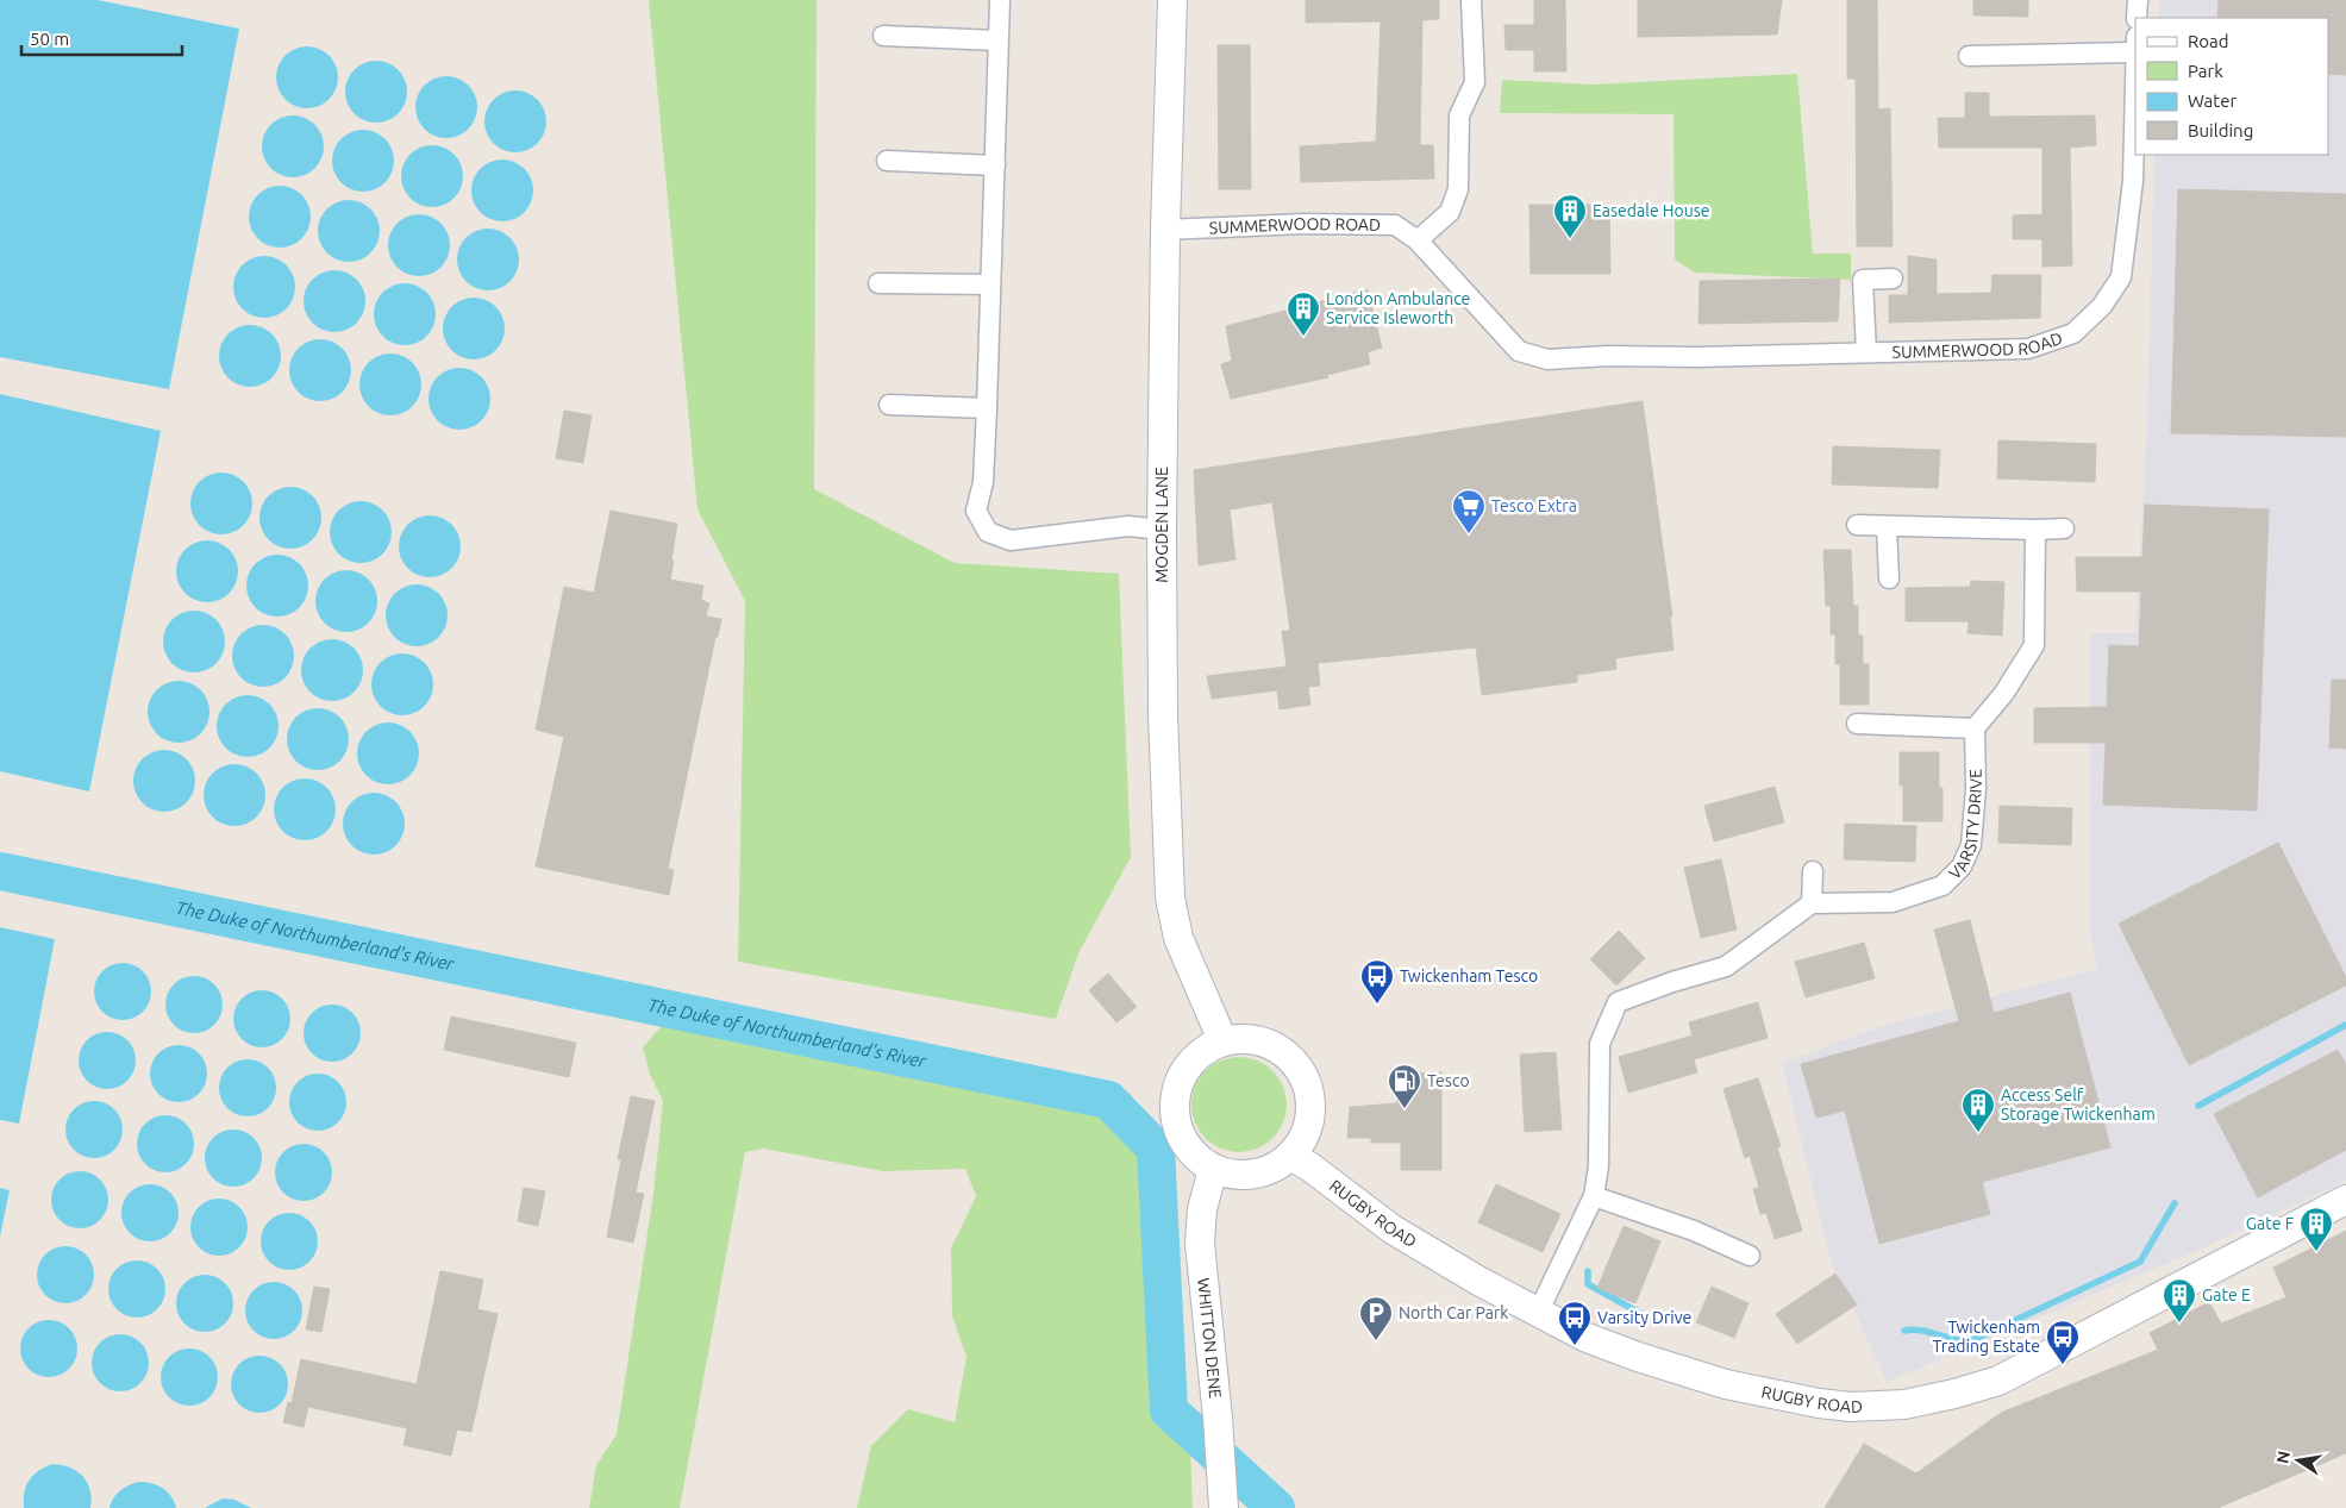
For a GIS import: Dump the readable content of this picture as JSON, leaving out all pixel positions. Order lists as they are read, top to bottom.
{
  "streets": {
    "street": [
      "SUMMERWOOD ROAD",
      "MOGDEN LANE",
      "VARSITY DRIVE",
      "RUGBY ROAD",
      "WHITTON DENE"
    ]
  },
  "crossings": [
    ["SUMMERWOOD ROAD", "MOGDEN LANE"],
    ["MOGDEN LANE", "RUGBY ROAD"],
    ["MOGDEN LANE", "WHITTON DENE"],
    ["RUGBY ROAD", "WHITTON DENE"]
  ],
  "water": ["The Duke of Northumberland's River"],
  "places": {
    "building": [
      "Easedale House",
      "London Ambulance Service Isleworth",
      "Access Self Storage Twickenham",
      "Gate F",
      "Gate E"
    ],
    "supermarket": ["Tesco Extra"],
    "bus stop": ["Twickenham Tesco", "Varsity Drive", "Twickenham Trading Estate"],
    "fuel station": ["Tesco"],
    "parking": ["North Car Park"]
  },
  "legend": [
    "Road",
    "Park",
    "Water",
    "Building"
  ],
  "scale_bar": "50 m",
  "north": "left"
}
